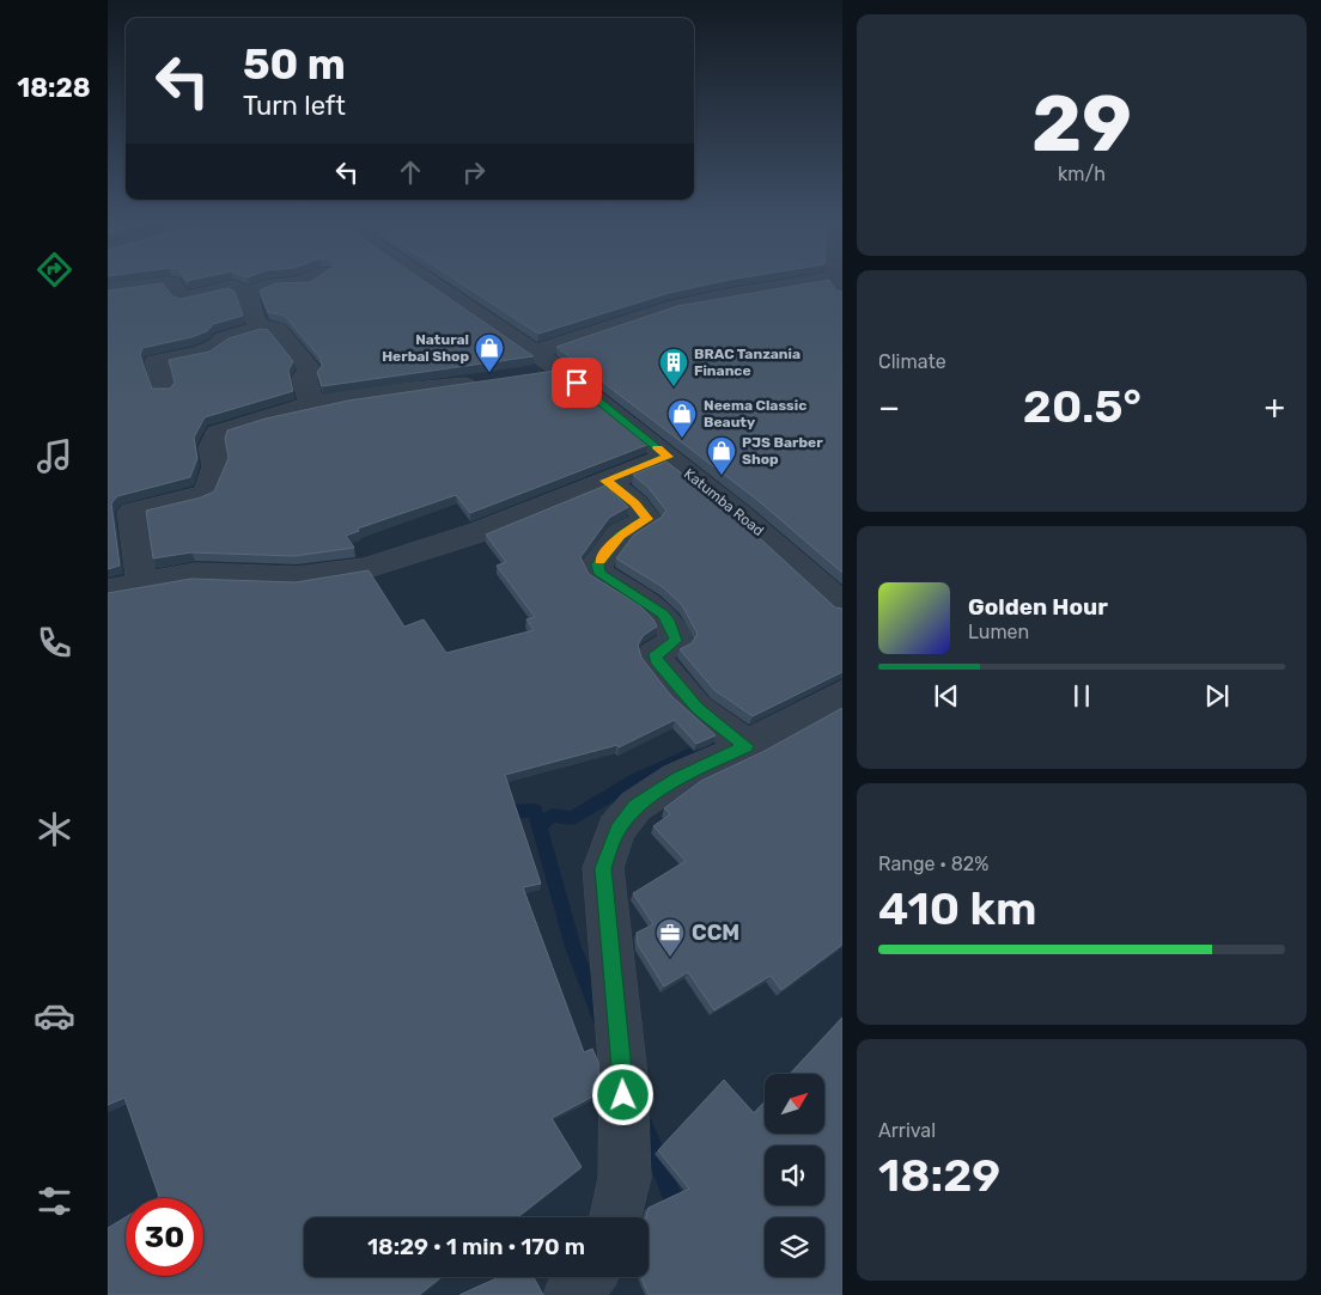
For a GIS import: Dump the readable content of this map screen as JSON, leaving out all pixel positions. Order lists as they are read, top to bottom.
{
  "streets": {
    "street": ["Katumba Road"]
  },
  "places": {
    "shop": ["Natural Herbal Shop", "Neema Classic Beauty", "PJS Barber Shop"],
    "building": ["BRAC Tanzania Finance"],
    "office": ["CCM"]
  },
  "north": "top right",
  "page": {
    "tabs": "18:28",
    "tile": [
      ["29", "km/h"],
      "Climate",
      ["Range · 82%", "410 km"],
      ["Arrival", "18:29"]
    ],
    "turn": ["50 m", "Turn left"],
    "heat": ["−", "20.5°", "+"],
    "song": ["Golden Hour", "Lumen"],
    "limit": "30",
    "trip": "18:29 · 1 min · 170 m"
  }
}
